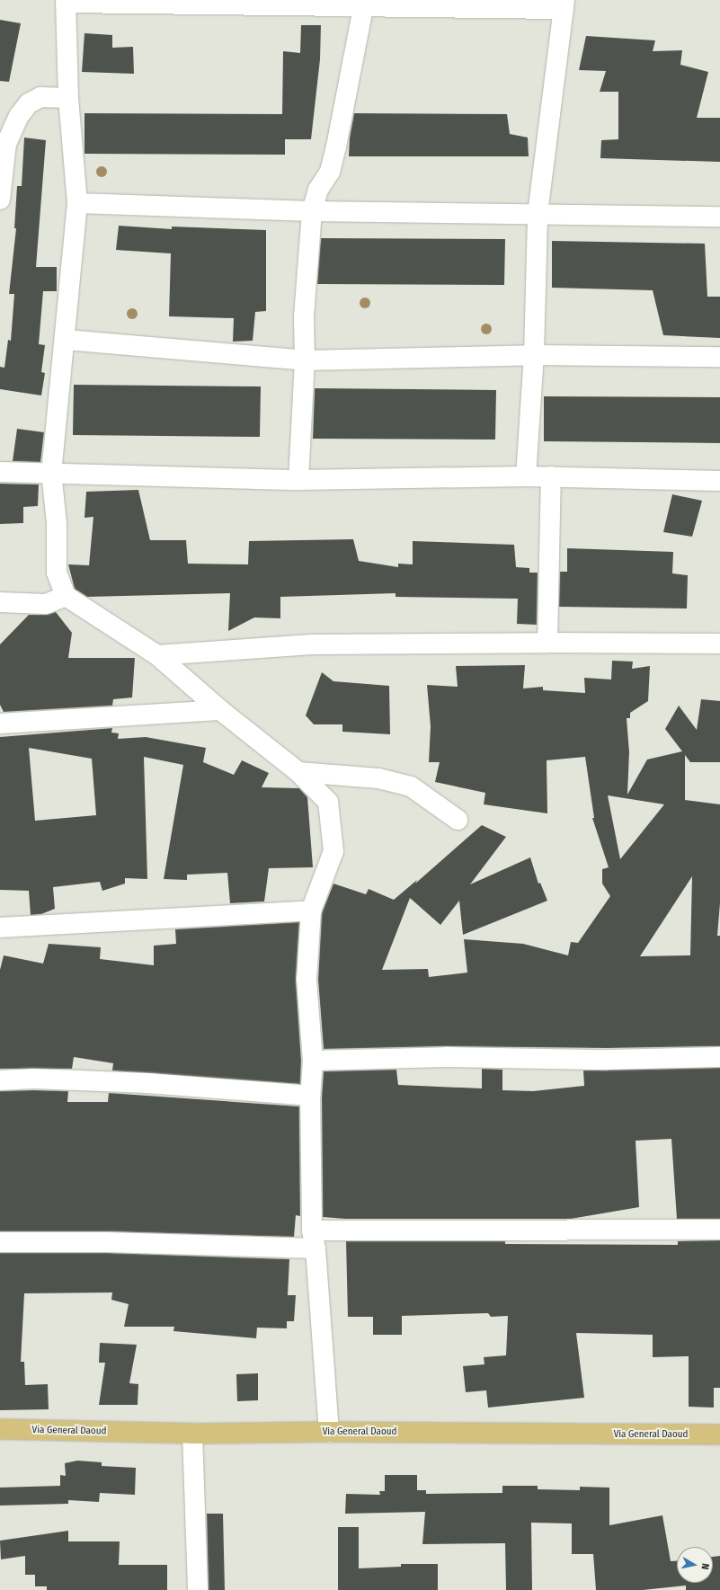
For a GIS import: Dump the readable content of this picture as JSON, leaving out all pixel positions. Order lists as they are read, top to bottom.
{
  "streets": {
    "main road": ["Via General Daoud"]
  },
  "north": "right"
}
